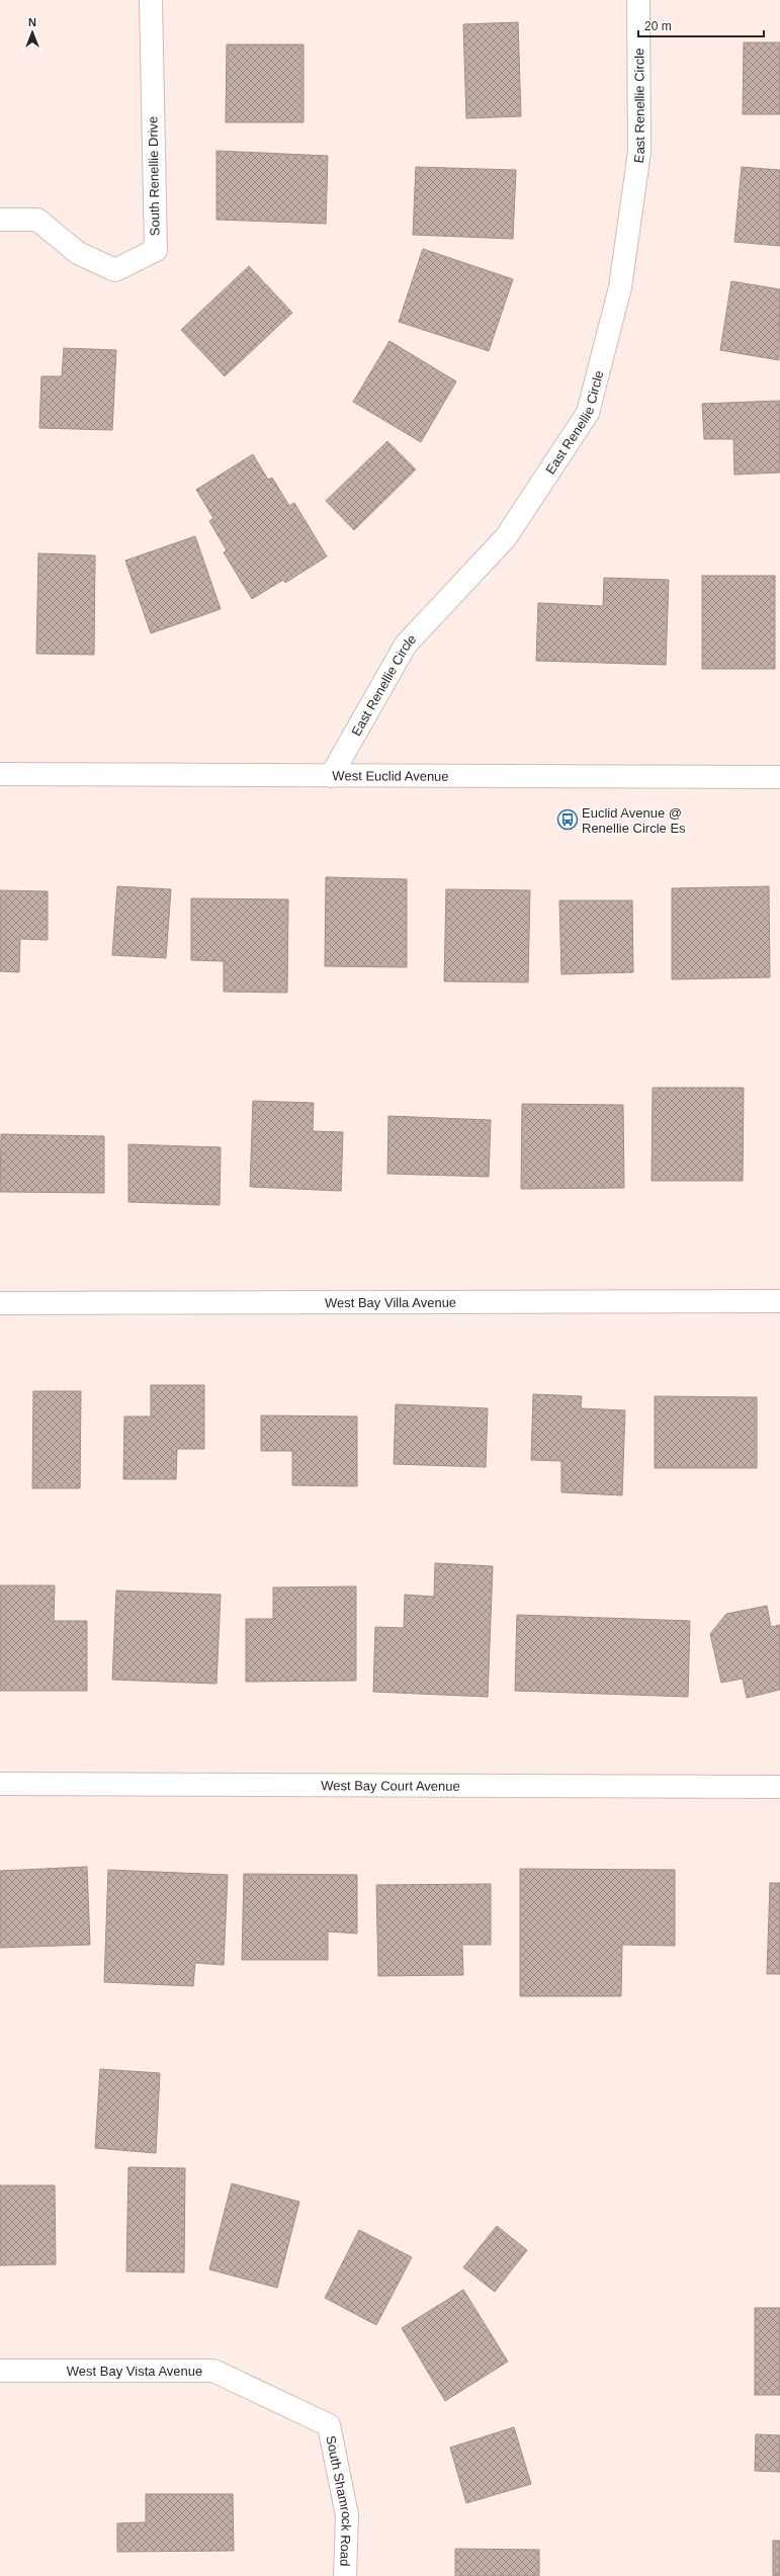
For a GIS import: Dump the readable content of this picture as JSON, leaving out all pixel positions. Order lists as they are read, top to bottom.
{
  "streets": {
    "street": [
      "East Renellie Circle",
      "South Renellie Drive",
      "West Euclid Avenue",
      "West Bay Villa Avenue",
      "West Bay Court Avenue",
      "West Bay Vista Avenue",
      "South Shamrock Road"
    ]
  },
  "crossings": [
    ["East Renellie Circle", "West Euclid Avenue"],
    ["West Bay Vista Avenue", "South Shamrock Road"]
  ],
  "places": {
    "bus stop": ["Euclid Avenue @ Renellie Circle Es"]
  },
  "scale_bar": "20 m",
  "north": "top"
}
